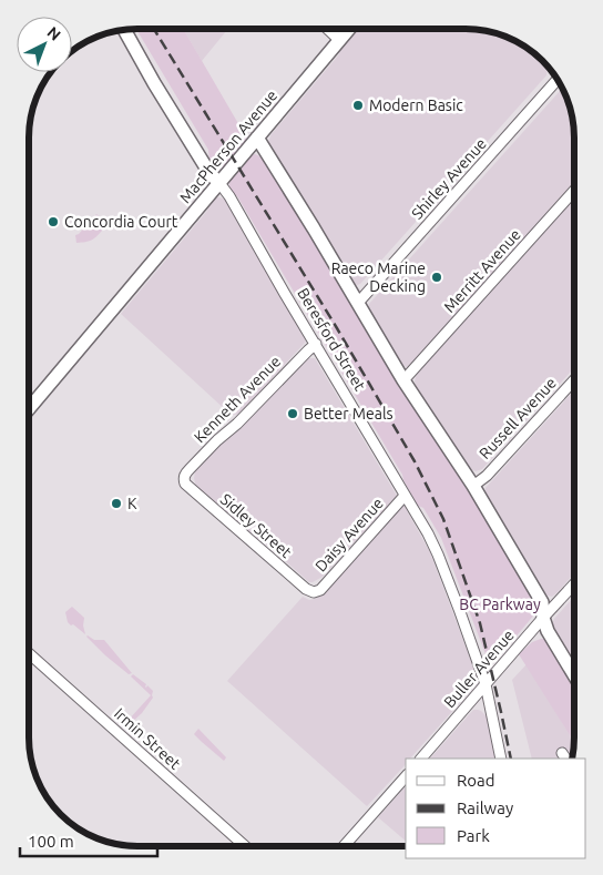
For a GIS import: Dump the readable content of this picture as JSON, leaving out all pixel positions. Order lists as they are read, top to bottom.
{
  "streets": {
    "street": [
      "MacPherson Avenue",
      "Shirley Avenue",
      "Merritt Avenue",
      "Beresford Street",
      "Kenneth Avenue",
      "Russell Avenue",
      "Sidley Street",
      "Daisy Avenue",
      "Buller Avenue",
      "Irmin Street"
    ]
  },
  "crossings": [
    ["MacPherson Avenue", "Beresford Street"],
    ["Beresford Street", "Kenneth Avenue"],
    ["Beresford Street", "Daisy Avenue"],
    ["Beresford Street", "Buller Avenue"],
    ["Kenneth Avenue", "Sidley Street"],
    ["Sidley Street", "Daisy Avenue"]
  ],
  "parks": ["BC Parkway"],
  "places": [
    "Modern Basic",
    "Concordia Court",
    "Raeco Marine Decking",
    "Better Meals",
    "K"
  ],
  "legend": ["Road", "Railway", "Park"],
  "scale_bar": "100 m",
  "north": "top right"
}
